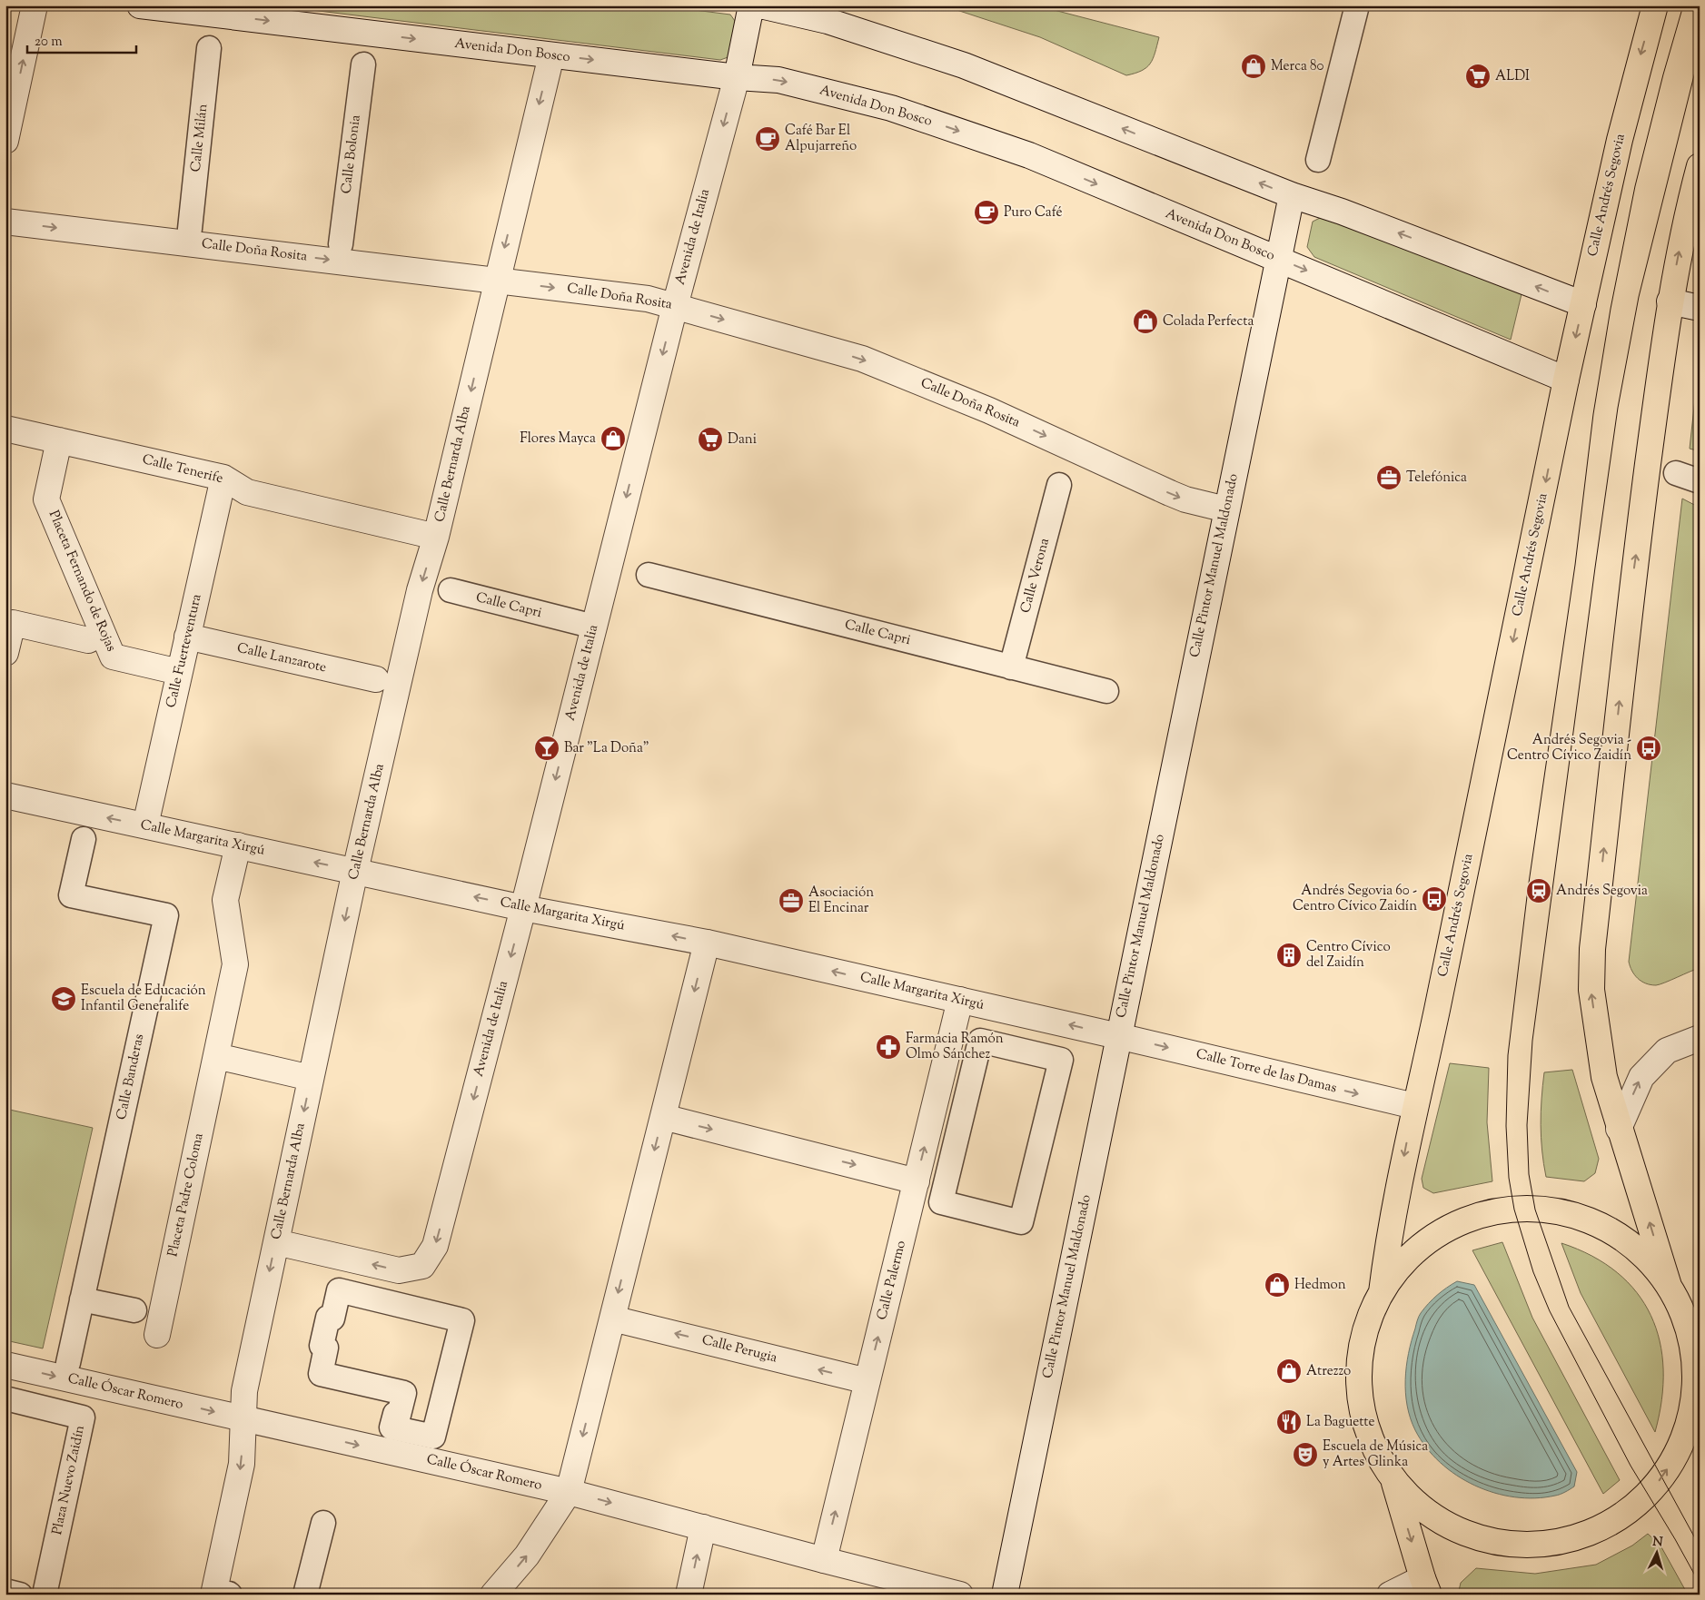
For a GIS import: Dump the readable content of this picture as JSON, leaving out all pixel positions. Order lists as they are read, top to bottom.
{
  "streets": {
    "main road": ["Calle Andrés Segovia"],
    "street": [
      "Avenida Don Bosco",
      "Calle Milán",
      "Calle Bolonia",
      "Avenida de Italia",
      "Calle Doña Rosita",
      "Calle Bernarda Alba",
      "Calle Tenerife",
      "Calle Pintor Manuel Maldonado",
      "Calle Verona",
      "Placeta Fernando de Rojas",
      "Calle Capri",
      "Calle Fuerteventura",
      "Calle Lanzarote",
      "Calle Margarita Xirgú",
      "Calle Torre de las Damas",
      "Calle Banderas",
      "Placeta Padre Coloma",
      "Calle Palermo",
      "Calle Perugia",
      "Calle Óscar Romero",
      "Plaza Nuevo Zaidín"
    ]
  },
  "crossings": [
    ["Avenida Don Bosco", "Calle Andrés Segovia"],
    ["Avenida Don Bosco", "Avenida de Italia"],
    ["Avenida Don Bosco", "Calle Bernarda Alba"],
    ["Avenida Don Bosco", "Calle Pintor Manuel Maldonado"],
    ["Calle Andrés Segovia", "Calle Torre de las Damas"],
    ["Avenida de Italia", "Calle Doña Rosita"],
    ["Avenida de Italia", "Calle Bernarda Alba"],
    ["Avenida de Italia", "Calle Capri"],
    ["Avenida de Italia", "Calle Margarita Xirgú"],
    ["Calle Doña Rosita", "Calle Bernarda Alba"],
    ["Calle Doña Rosita", "Calle Pintor Manuel Maldonado"],
    ["Calle Bernarda Alba", "Calle Tenerife"],
    ["Calle Bernarda Alba", "Calle Margarita Xirgú"],
    ["Calle Bernarda Alba", "Calle Óscar Romero"],
    ["Calle Tenerife", "Placeta Fernando de Rojas"],
    ["Calle Tenerife", "Calle Fuerteventura"],
    ["Calle Pintor Manuel Maldonado", "Calle Margarita Xirgú"],
    ["Calle Pintor Manuel Maldonado", "Calle Torre de las Damas"],
    ["Calle Verona", "Calle Capri"],
    ["Placeta Fernando de Rojas", "Calle Fuerteventura"],
    ["Calle Fuerteventura", "Calle Lanzarote"],
    ["Calle Fuerteventura", "Calle Margarita Xirgú"],
    ["Calle Margarita Xirgú", "Calle Torre de las Damas"],
    ["Calle Margarita Xirgú", "Placeta Padre Coloma"],
    ["Calle Margarita Xirgú", "Calle Palermo"],
    ["Calle Palermo", "Calle Perugia"],
    ["Calle Palermo", "Calle Óscar Romero"]
  ],
  "one_way": [
    "Calle Doña Rosita",
    "Calle Bernarda Alba",
    "Calle Torre de las Damas",
    "Calle Palermo",
    "Calle Óscar Romero"
  ],
  "places": {
    "shop": [
      "Merca 80",
      "Colada Perfecta",
      "Flores Mayca",
      "Hedmon",
      "Atrezzo"
    ],
    "supermarket": ["ALDI", "Dani"],
    "cafe": ["Café Bar El Alpujarreño", "Puro Café"],
    "office": ["Telefónica", "Asociación El Encinar"],
    "bar": ["Bar \"La Doña\""],
    "bus stop": ["Andrés Segovia - Centro Cívico Zaidín", "Andrés Segovia 60 - Centro Cívico Zaidín"],
    "station": ["Andrés Segovia"],
    "building": ["Centro Cívico del Zaidín"],
    "school or university": ["Escuela de Educación Infantil Generalife"],
    "pharmacy": ["Farmacia Ramón Olmo Sánchez"],
    "restaurant": ["La Baguette"],
    "theatre": ["Escuela de Música y Artes Glinka"]
  },
  "scale_bar": "20 m",
  "north": "top"
}
